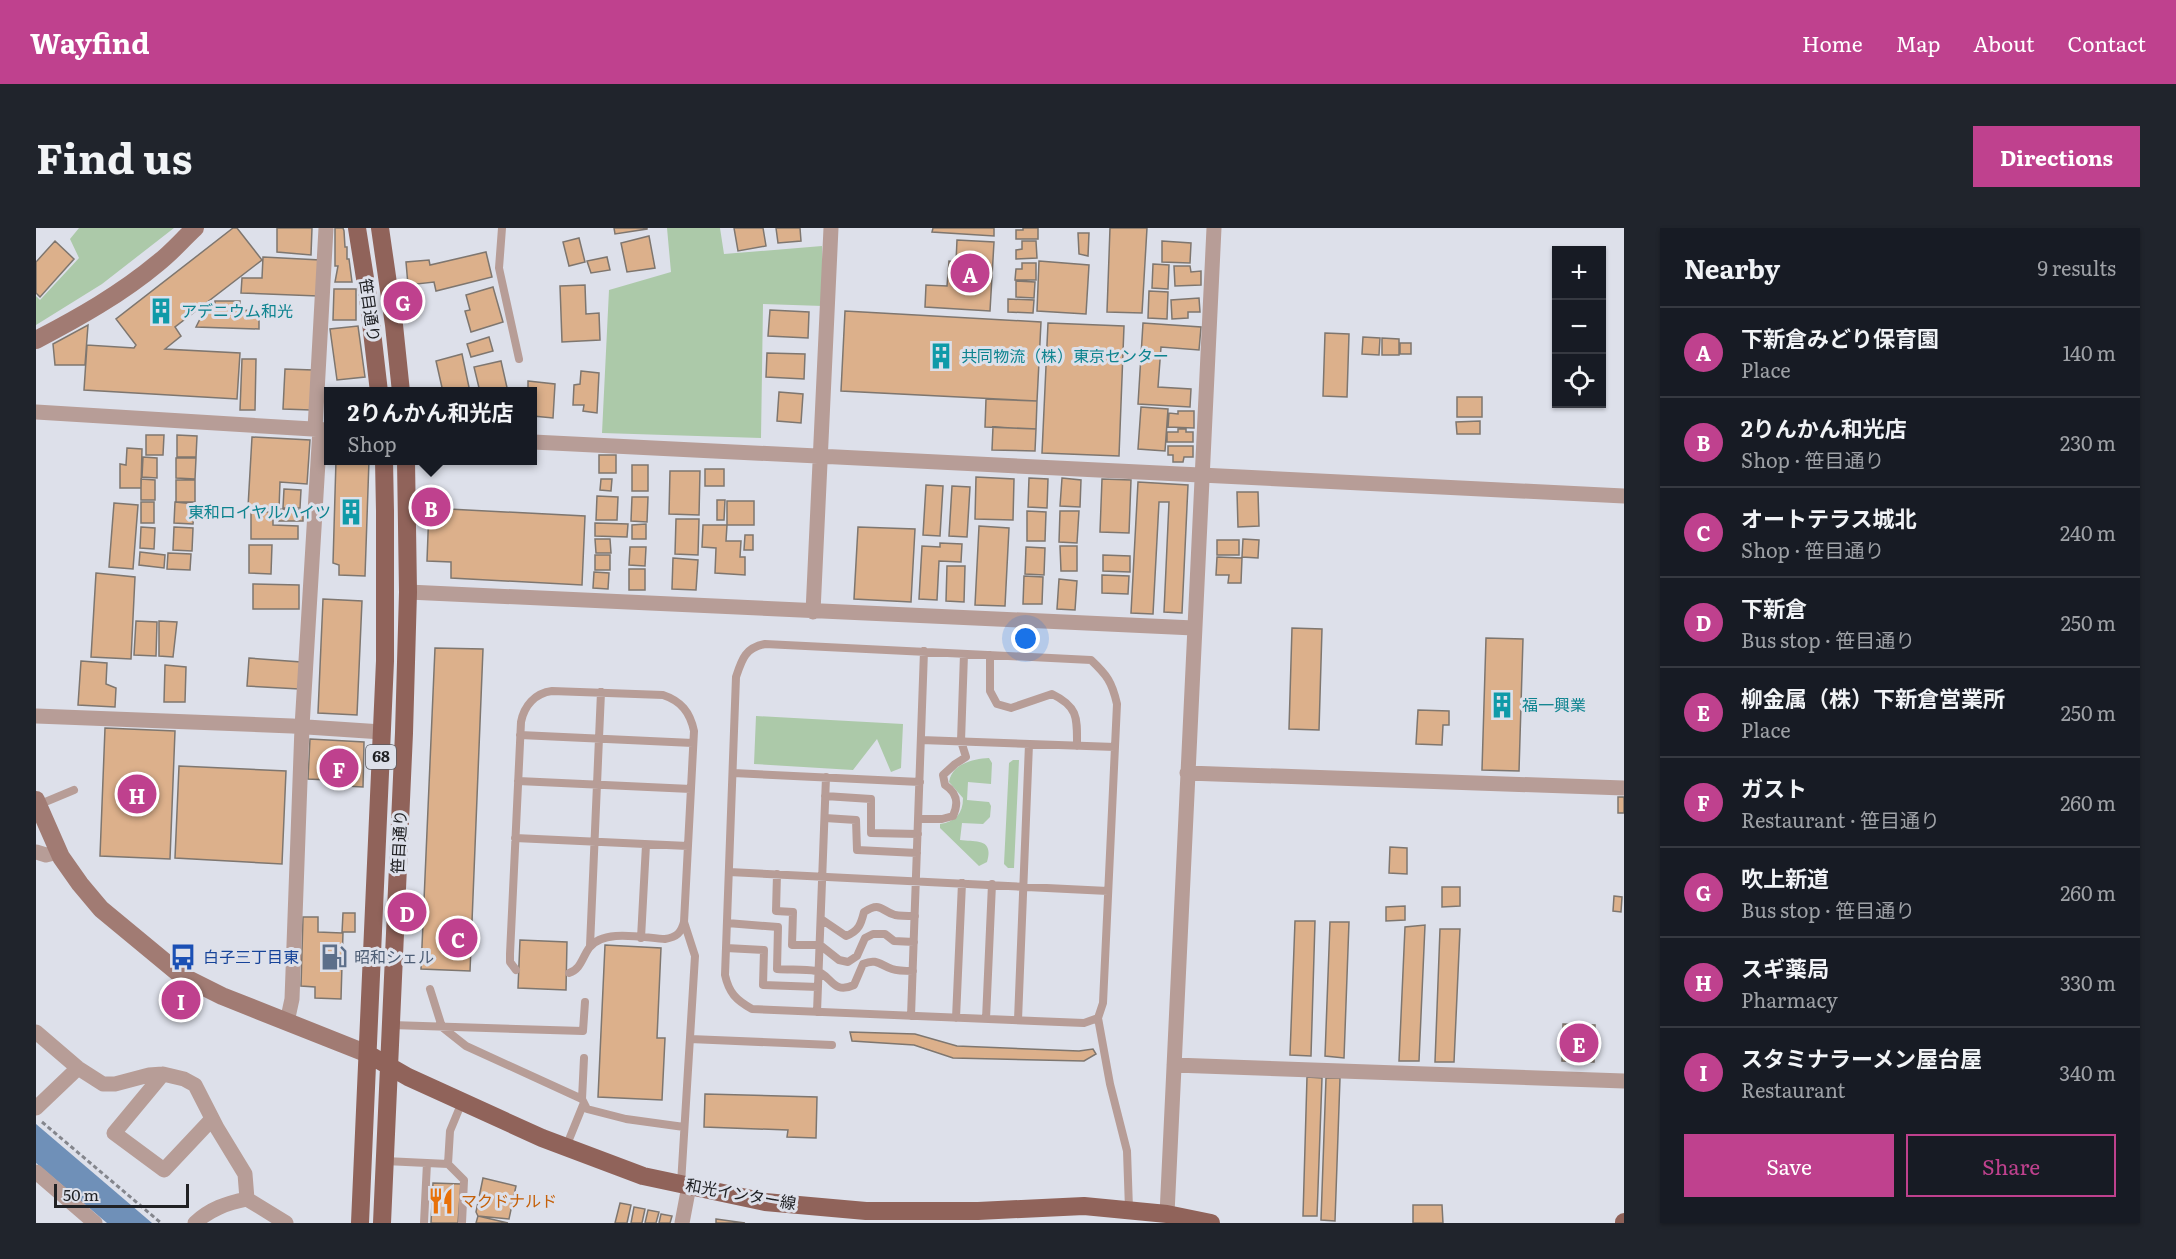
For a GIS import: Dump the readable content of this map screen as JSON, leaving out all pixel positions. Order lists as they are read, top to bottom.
{
  "streets": {
    "main road": ["笹目通り", "68", "和光インター線"]
  },
  "crossings": [
    ["笹目通り", "和光インター線"]
  ],
  "places": {
    "building": [
      "アデニウム和光",
      "共同物流（株）東京センター",
      "東和ロイヤルハイツ",
      "福一興業"
    ],
    "bus stop": ["白子三丁目東"],
    "fuel station": ["昭和シェル"],
    "restaurant": ["マクドナルド"]
  },
  "scale_bar": "50 m",
  "page": {
    "header": "Wayfind",
    "nav": [
      "Home",
      "Map",
      "About",
      "Contact"
    ],
    "title": "Find us",
    "buttons": [
      "Directions",
      ["Save", "Share"]
    ],
    "heading": ["Nearby", "9 results"],
    "map_buttons": ["+", "−"],
    "pins": [
      "A",
      "G",
      "B",
      "F",
      "H",
      "D",
      "C",
      "I",
      "E"
    ],
    "list": [
      {
        "mark": "A",
        "name": "下新倉みどり保育園",
        "note": "Place",
        "value": "140 m"
      },
      {
        "mark": "B",
        "name": "2りんかん和光店",
        "note": "Shop · 笹目通り",
        "value": "230 m"
      },
      {
        "mark": "C",
        "name": "オートテラス城北",
        "note": "Shop · 笹目通り",
        "value": "240 m"
      },
      {
        "mark": "D",
        "name": "下新倉",
        "note": "Bus stop · 笹目通り",
        "value": "250 m"
      },
      {
        "mark": "E",
        "name": "柳金属（株）下新倉営業所",
        "note": "Place",
        "value": "250 m"
      },
      {
        "mark": "F",
        "name": "ガスト",
        "note": "Restaurant · 笹目通り",
        "value": "260 m"
      },
      {
        "mark": "G",
        "name": "吹上新道",
        "note": "Bus stop · 笹目通り",
        "value": "260 m"
      },
      {
        "mark": "H",
        "name": "スギ薬局",
        "note": "Pharmacy",
        "value": "330 m"
      },
      {
        "mark": "I",
        "name": "スタミナラーメン屋台屋",
        "note": "Restaurant",
        "value": "340 m"
      }
    ],
    "popup": ["2りんかん和光店", "Shop"],
    "scale": "50 m"
  }
}
